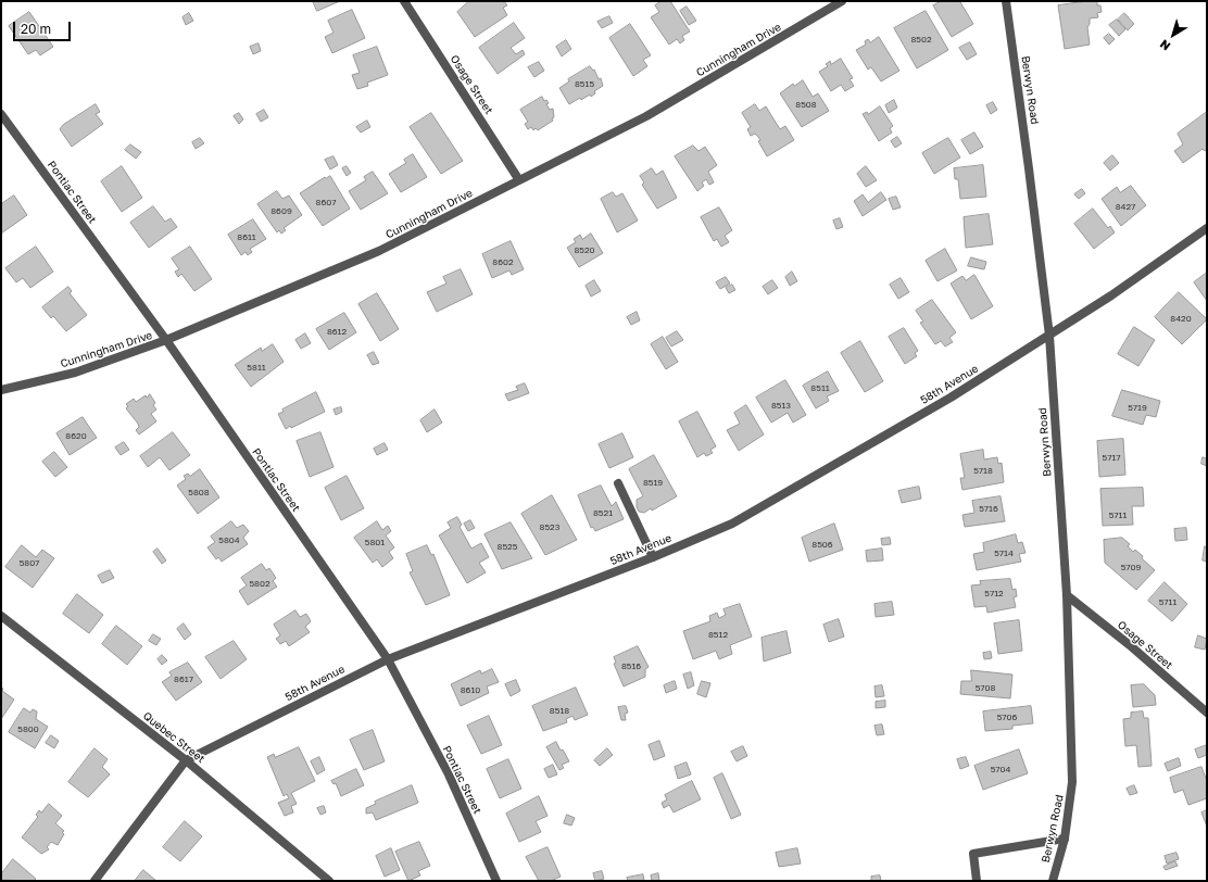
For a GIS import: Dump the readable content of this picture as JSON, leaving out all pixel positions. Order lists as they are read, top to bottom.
{
  "streets": {
    "street": [
      "Cunningham Drive",
      "Osage Street",
      "Berwyn Road",
      "Pontiac Street",
      "58th Avenue",
      "Quebec Street"
    ]
  },
  "crossings": [
    ["Cunningham Drive", "Osage Street"],
    ["Cunningham Drive", "Pontiac Street"],
    ["Osage Street", "Berwyn Road"],
    ["Berwyn Road", "58th Avenue"],
    ["Pontiac Street", "58th Avenue"],
    ["58th Avenue", "Quebec Street"]
  ],
  "house_numbers": [
    "8502",
    "8515",
    "8508",
    "8607",
    "8427",
    "8609",
    "8611",
    "8520",
    "8602",
    "8420",
    "8612",
    "5811",
    "8511",
    "8513",
    "5719",
    "8620",
    "5717",
    "5718",
    "8519",
    "5808",
    "5716",
    "8521",
    "5711",
    "8523",
    "5804",
    "5801",
    "8506",
    "8525",
    "5714",
    "5807",
    "5709",
    "5802",
    "5712",
    "5711",
    "8512",
    "8516",
    "8617",
    "5708",
    "8610",
    "8518",
    "5706",
    "5800",
    "5704"
  ],
  "scale_bar": "20 m",
  "north": "bottom left"
}
